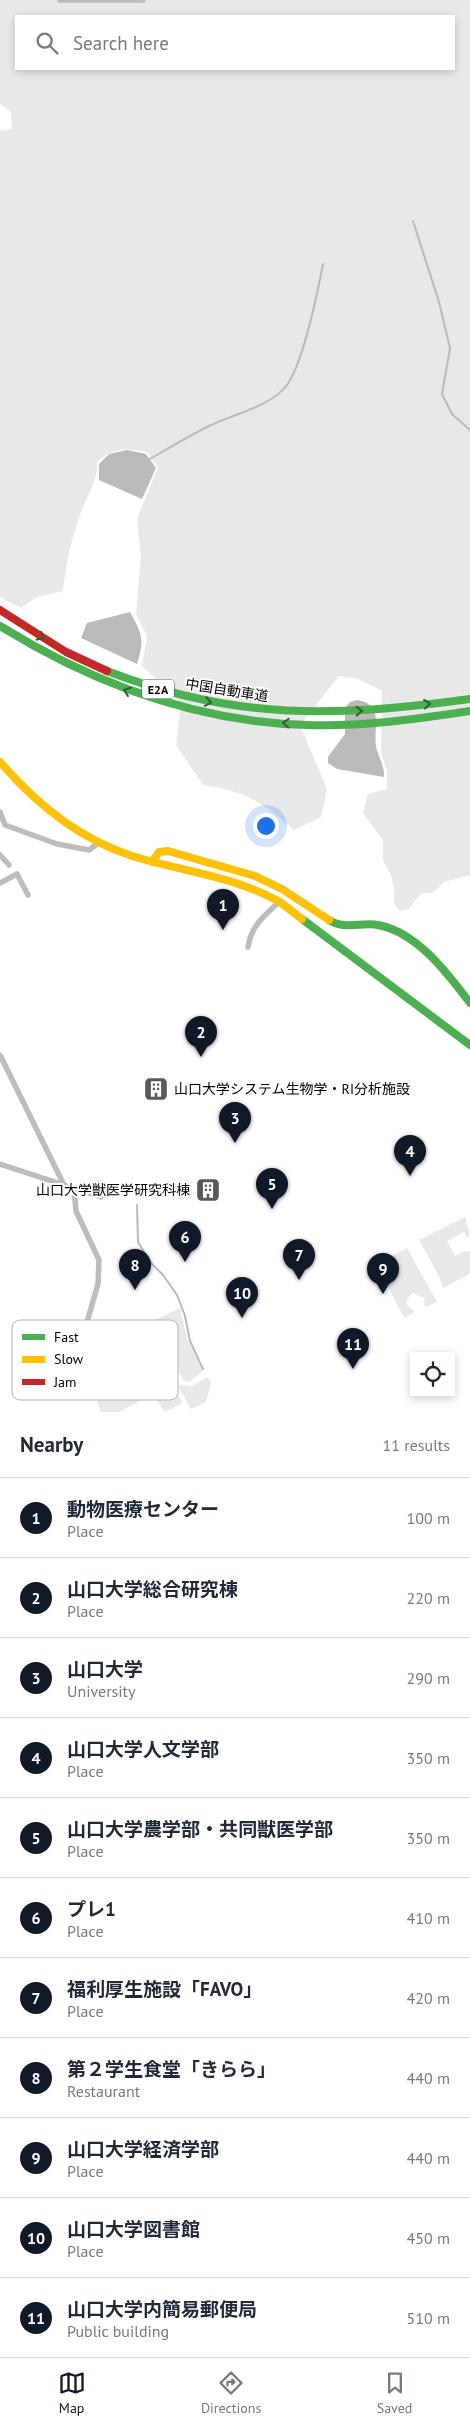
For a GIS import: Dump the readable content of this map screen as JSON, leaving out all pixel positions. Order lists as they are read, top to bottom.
{
  "streets": {
    "main road": ["E2A", "中国自動車道"]
  },
  "places": {
    "building": ["山口大学システム生物学・RI分析施設", "山口大学獣医学研究科棟"]
  },
  "legend": ["Fast", "Slow", "Jam"],
  "page": {
    "search": "Search here",
    "pins": [
      "1",
      "2",
      "3",
      "4",
      "5",
      "6",
      "7",
      "8",
      "9",
      "10",
      "11"
    ],
    "heading": ["Nearby", "11 results"],
    "list": [
      {
        "mark": "1",
        "name": "動物医療センター",
        "note": "Place",
        "value": "100 m"
      },
      {
        "mark": "2",
        "name": "山口大学総合研究棟",
        "note": "Place",
        "value": "220 m"
      },
      {
        "mark": "3",
        "name": "山口大学",
        "note": "University",
        "value": "290 m"
      },
      {
        "mark": "4",
        "name": "山口大学人文学部",
        "note": "Place",
        "value": "350 m"
      },
      {
        "mark": "5",
        "name": "山口大学農学部・共同獣医学部",
        "note": "Place",
        "value": "350 m"
      },
      {
        "mark": "6",
        "name": "プレ1",
        "note": "Place",
        "value": "410 m"
      },
      {
        "mark": "7",
        "name": "福利厚生施設「FAVO」",
        "note": "Place",
        "value": "420 m"
      },
      {
        "mark": "8",
        "name": "第２学生食堂「きらら」",
        "note": "Restaurant",
        "value": "440 m"
      },
      {
        "mark": "9",
        "name": "山口大学経済学部",
        "note": "Place",
        "value": "440 m"
      },
      {
        "mark": "10",
        "name": "山口大学図書館",
        "note": "Place",
        "value": "450 m"
      },
      {
        "mark": "11",
        "name": "山口大学内簡易郵便局",
        "note": "Public building",
        "value": "510 m"
      }
    ],
    "nav": ["Map", "Directions", "Saved"]
  }
}
